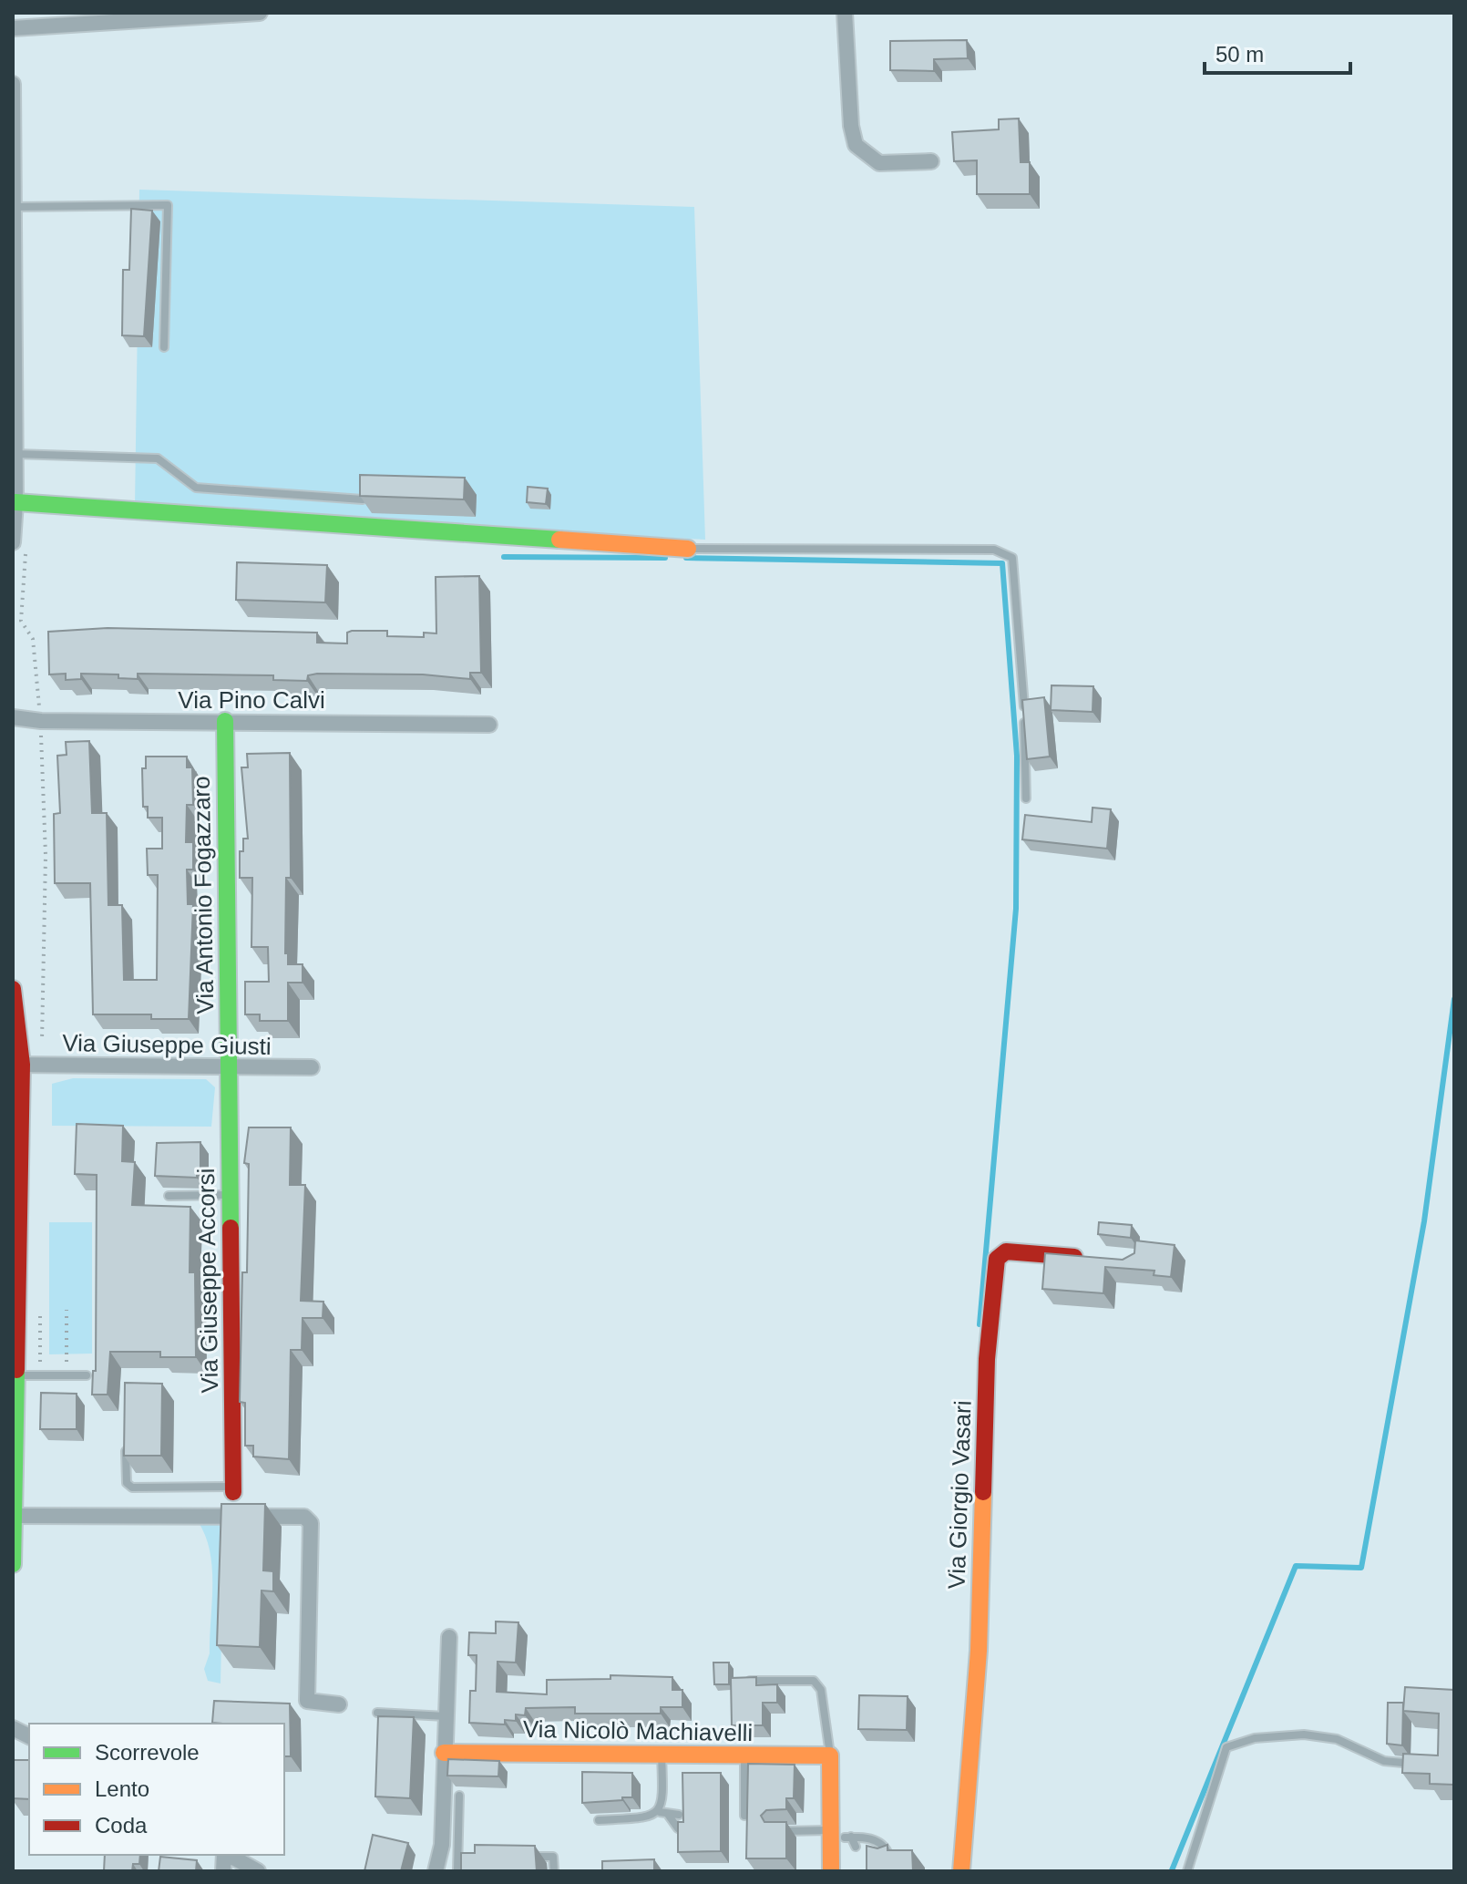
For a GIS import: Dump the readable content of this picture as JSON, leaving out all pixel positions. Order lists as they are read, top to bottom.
{
  "streets": {
    "street": [
      "Via Pino Calvi",
      "Via Antonio Fogazzaro",
      "Via Giuseppe Giusti",
      "Via Giuseppe Accorsi",
      "Via Giorgio Vasari",
      "Via Nicolò Machiavelli"
    ]
  },
  "crossings": [
    ["Via Pino Calvi", "Via Antonio Fogazzaro"],
    ["Via Antonio Fogazzaro", "Via Giuseppe Giusti"],
    ["Via Antonio Fogazzaro", "Via Giuseppe Accorsi"],
    ["Via Giuseppe Giusti", "Via Giuseppe Accorsi"]
  ],
  "legend": ["Scorrevole", "Lento", "Coda"],
  "scale_bar": "50 m"
}
